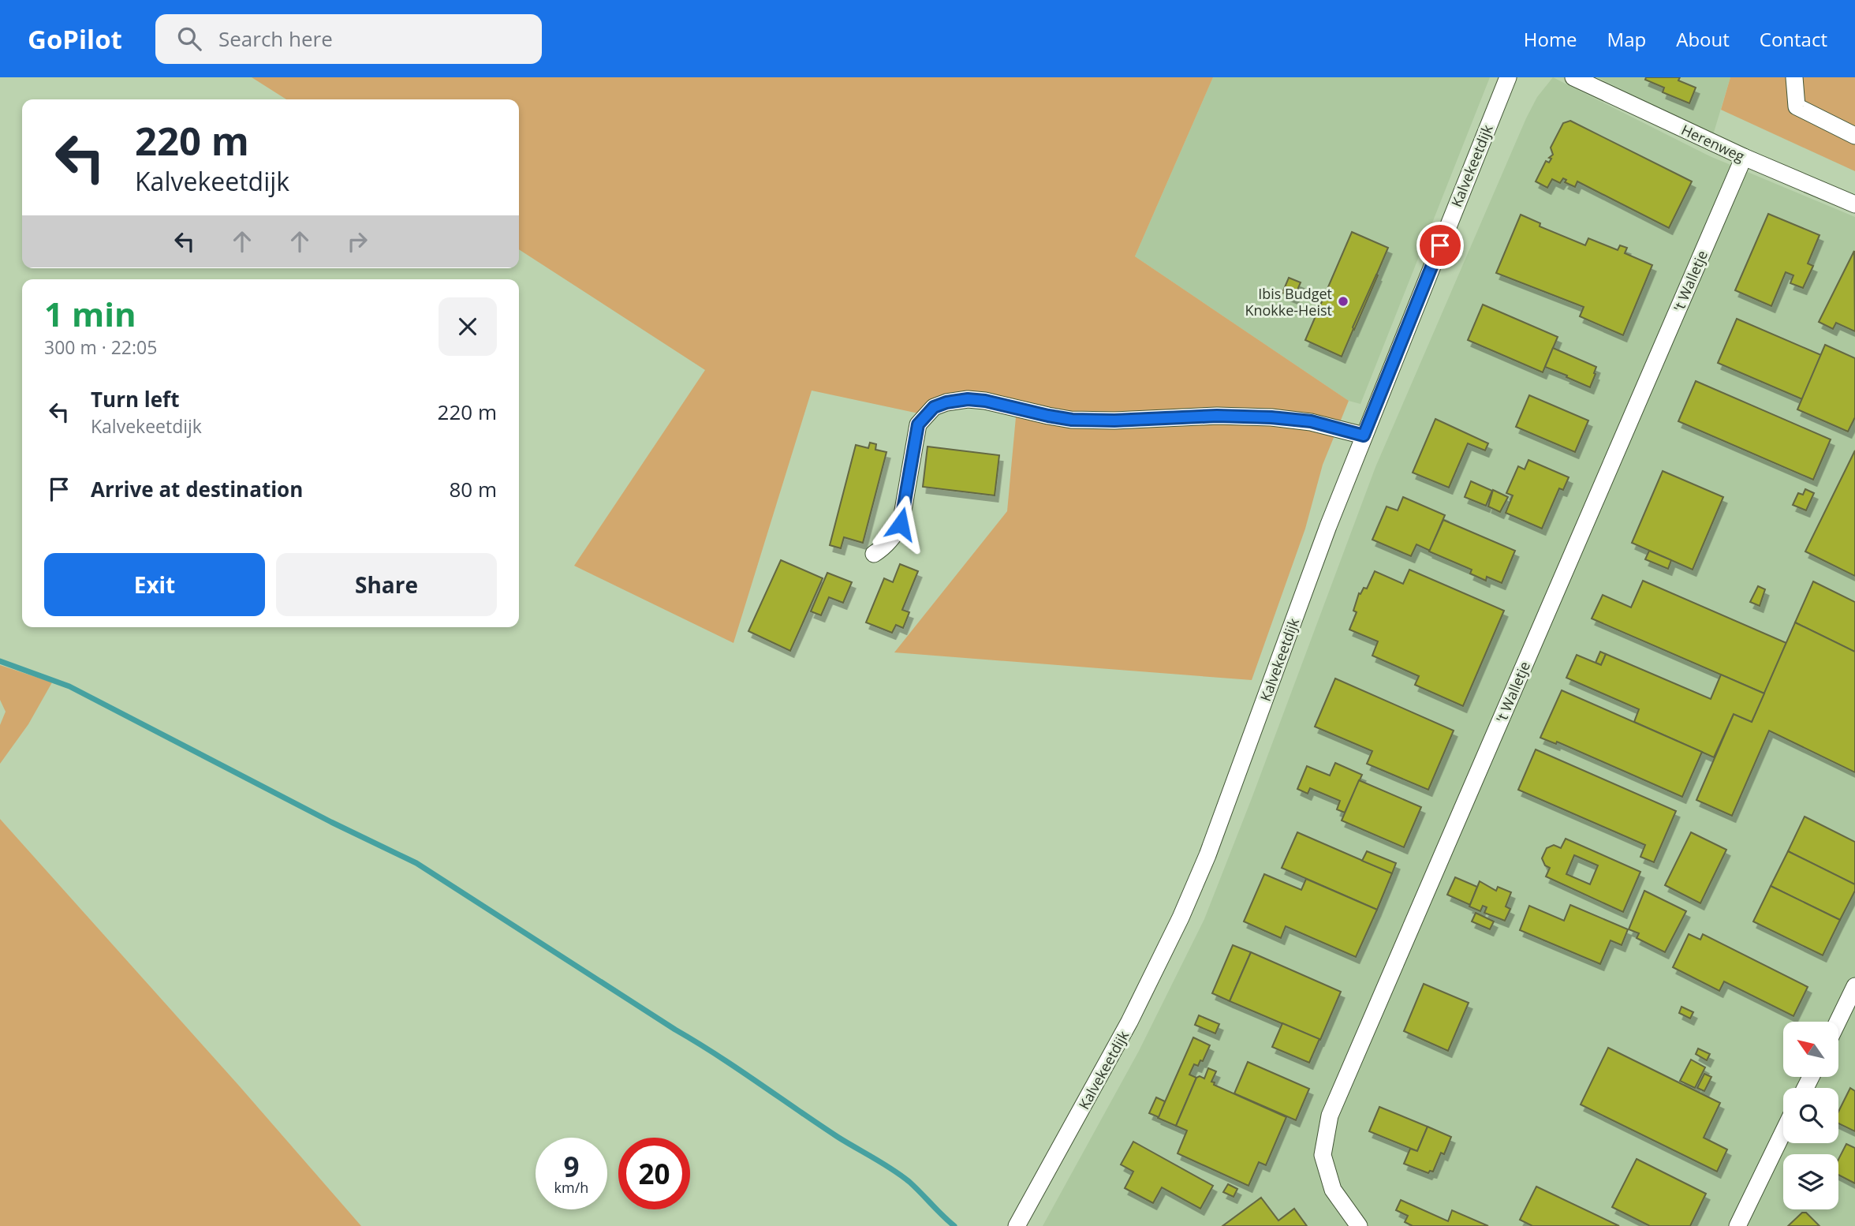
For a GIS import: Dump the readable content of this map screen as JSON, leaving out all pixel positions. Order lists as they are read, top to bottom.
{
  "streets": {
    "street": ["Herenweg", "Kalvekeetdijk", "'t Walletje"]
  },
  "crossings": [
    ["Herenweg", "'t Walletje"]
  ],
  "places": ["Ibis Budget Knokke-Heist"],
  "north": "top left",
  "page": {
    "header": "GoPilot",
    "search": "Search here",
    "nav": [
      "Home",
      "Map",
      "About",
      "Contact"
    ],
    "turn": ["220 m", "Kalvekeetdijk"],
    "heading": ["1 min", "300 m · 22:05"],
    "list": [
      {
        "name": "Turn left",
        "note": "Kalvekeetdijk",
        "value": "220 m"
      },
      {
        "name": "Arrive at destination",
        "value": "80 m"
      }
    ],
    "buttons": ["Exit", "Share"],
    "speed": "9 km/h",
    "limit": "20"
  }
}
